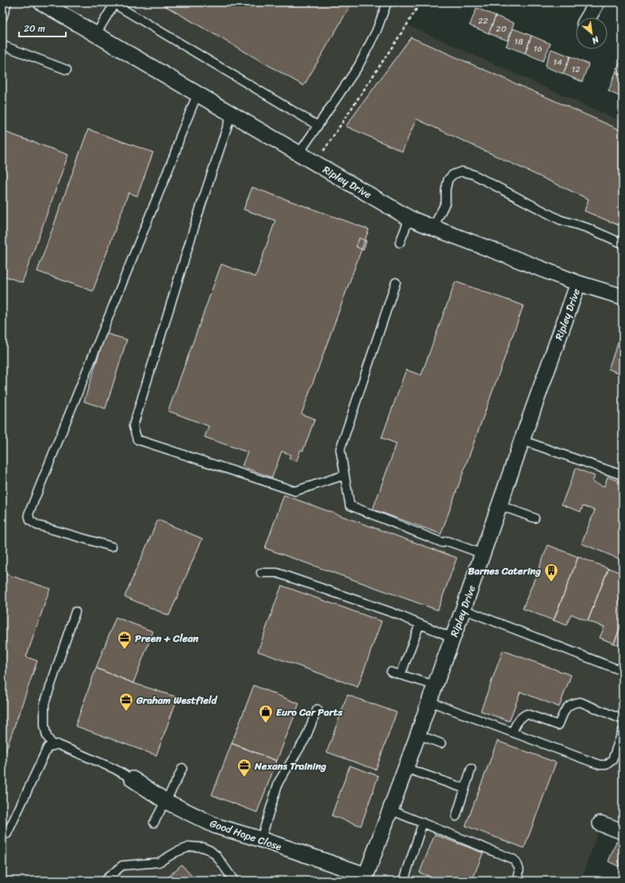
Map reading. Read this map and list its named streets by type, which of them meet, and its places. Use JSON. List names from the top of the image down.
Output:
{
  "streets": {
    "street": ["Ripley Drive", "Good Hope Close"]
  },
  "crossings": [
    ["Ripley Drive", "Good Hope Close"]
  ],
  "places": {
    "building": ["Barnes Catering"],
    "office": ["Preen + Clean", "Graham Westfield", "Nexans Training"],
    "shop": ["Euro Car Parts"]
  },
  "house_numbers": [
    "22",
    "20",
    "18",
    "16",
    "14",
    "12"
  ],
  "scale_bar": "20 m",
  "north": "bottom right"
}
